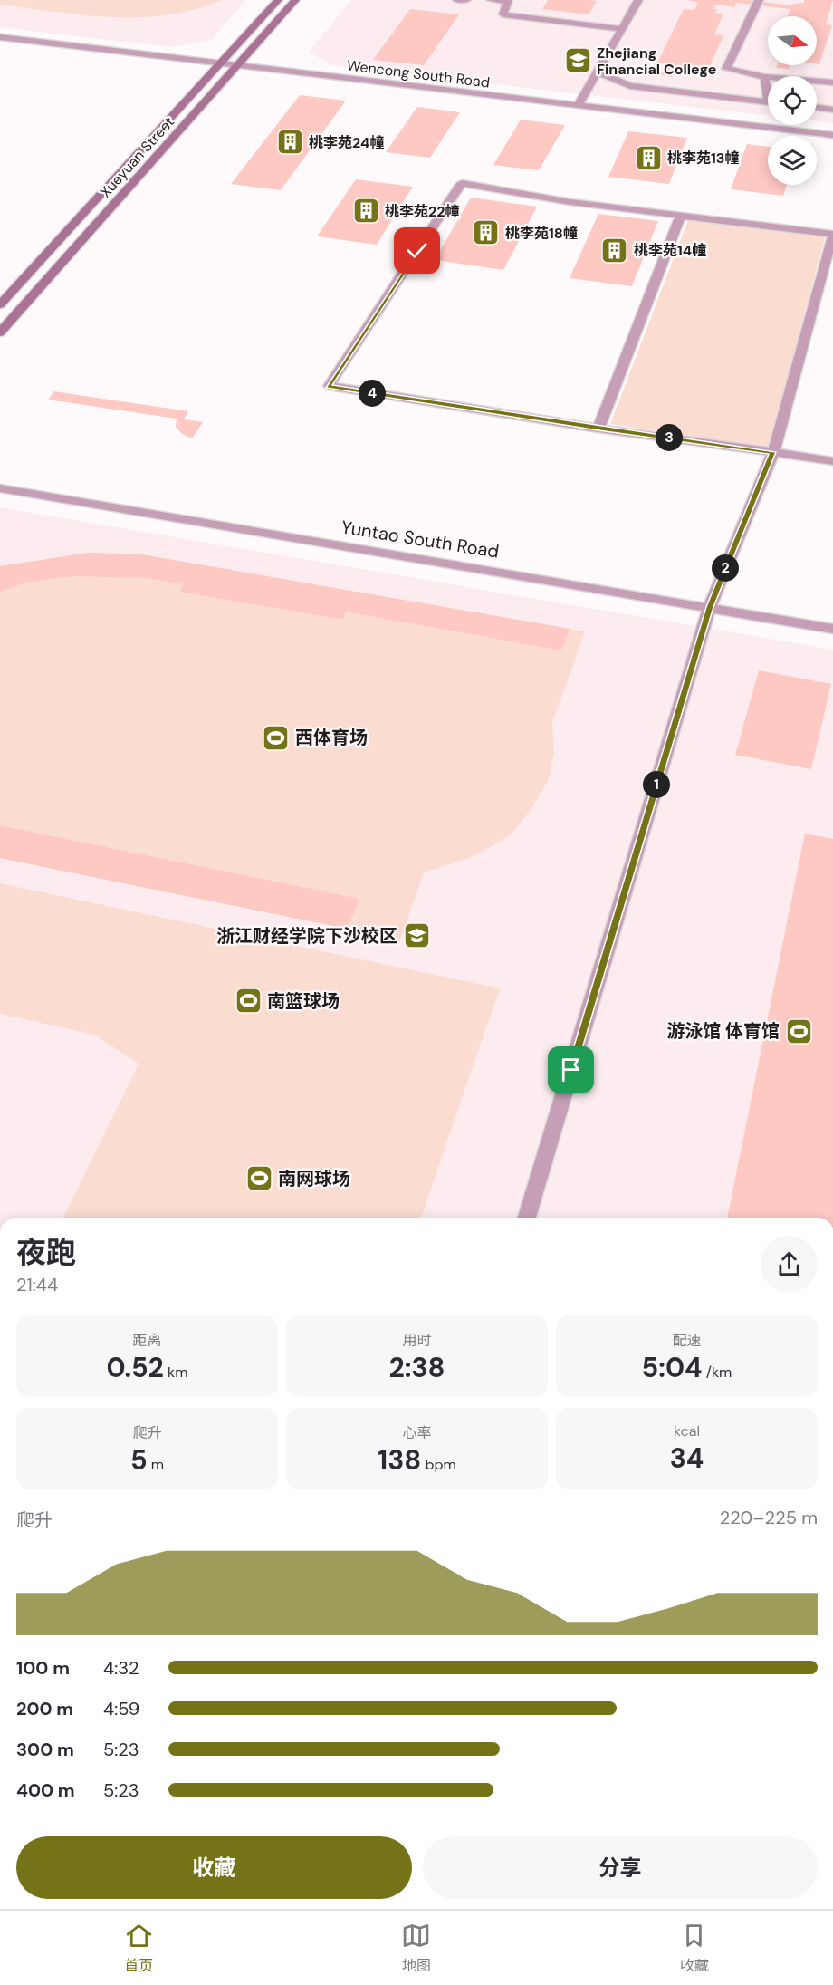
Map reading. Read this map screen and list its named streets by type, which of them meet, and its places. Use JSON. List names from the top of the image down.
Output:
{
  "streets": {
    "main road": ["Xueyuan Street"],
    "street": ["Wencong South Road", "Yuntao South Road"]
  },
  "crossings": [
    ["Wencong South Road", "Xueyuan Street"]
  ],
  "places": {
    "school or university": ["Zhejiang Financial College", "浙江财经学院下沙校区"],
    "building": [
      "桃李苑24幢",
      "桃李苑13幢",
      "桃李苑22幢",
      "桃李苑18幢",
      "桃李苑14幢"
    ],
    "sports": [
      "西体育场",
      "南篮球场",
      "游泳馆 体育馆",
      "南网球场"
    ]
  },
  "north": "right",
  "page": {
    "pins": [
      "4",
      "3",
      "2",
      "1"
    ],
    "heading": ["夜跑", "21:44"],
    "stats": [
      ["距离", "0.52 km"],
      ["用时", "2:38"],
      ["配速", "5:04 /km"],
      ["爬升", "5 m"],
      ["心率", "138 bpm"],
      ["kcal", "34"]
    ],
    "chart": ["爬升", "220–225 m"],
    "list": [
      {
        "name": "100 m",
        "note": "4:32"
      },
      {
        "name": "200 m",
        "note": "4:59"
      },
      {
        "name": "300 m",
        "note": "5:23"
      },
      {
        "name": "400 m",
        "note": "5:23"
      }
    ],
    "buttons": ["收藏", "分享"],
    "tabs": ["首页", "地图", "收藏"]
  }
}
